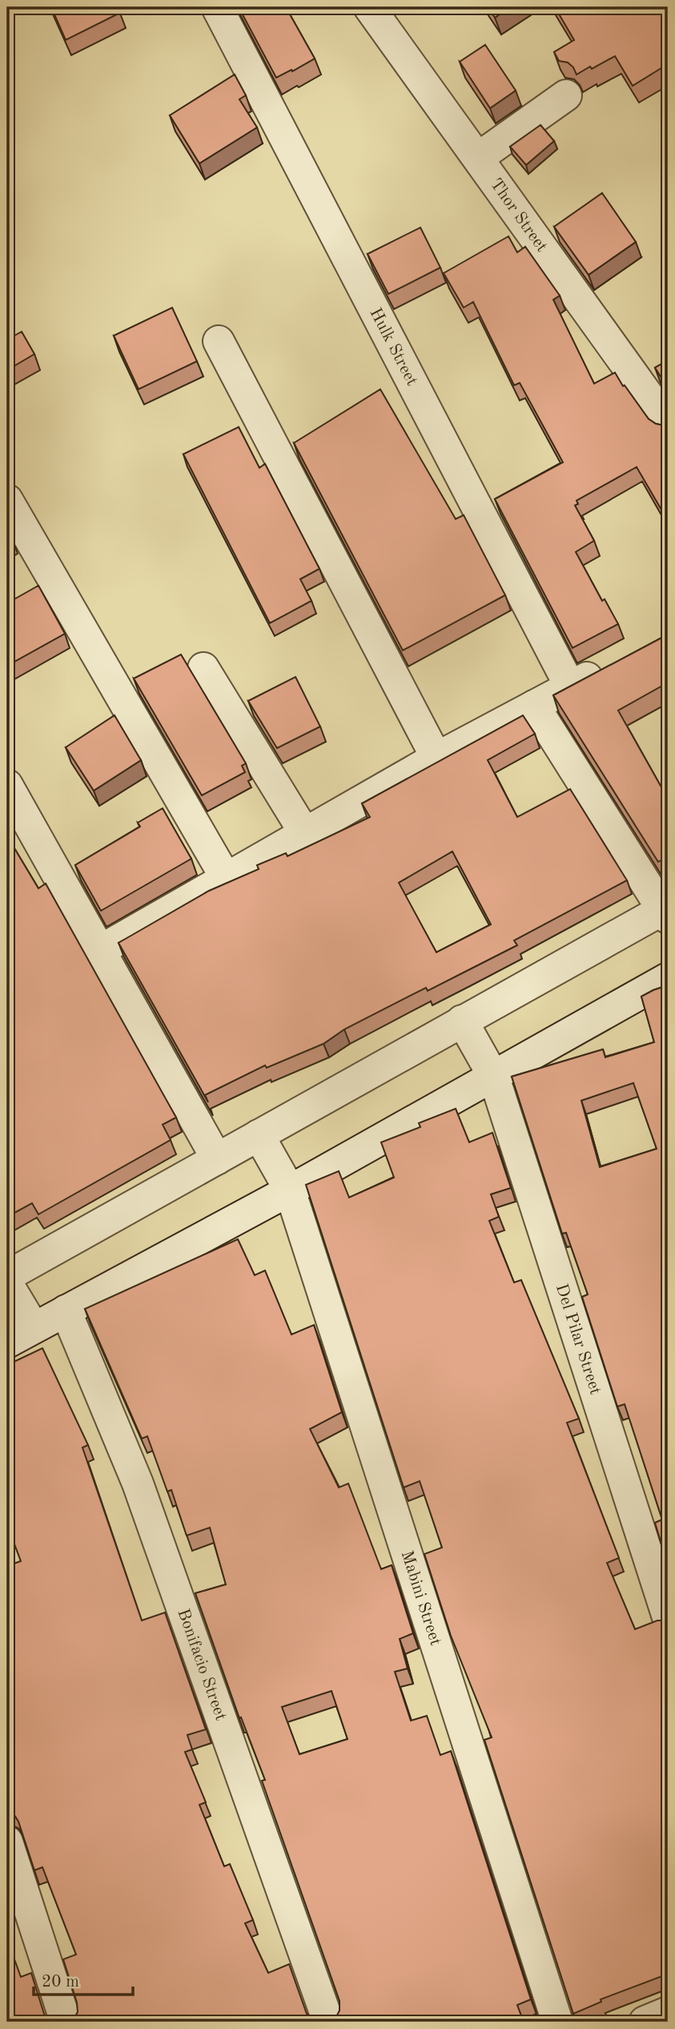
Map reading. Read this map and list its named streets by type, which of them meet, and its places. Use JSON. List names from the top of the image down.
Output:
{
  "streets": {
    "street": [
      "Thor Street",
      "Hulk Street",
      "Del Pilar Street",
      "Mabini Street",
      "Bonifacio Street"
    ]
  },
  "scale_bar": "20 m"
}
